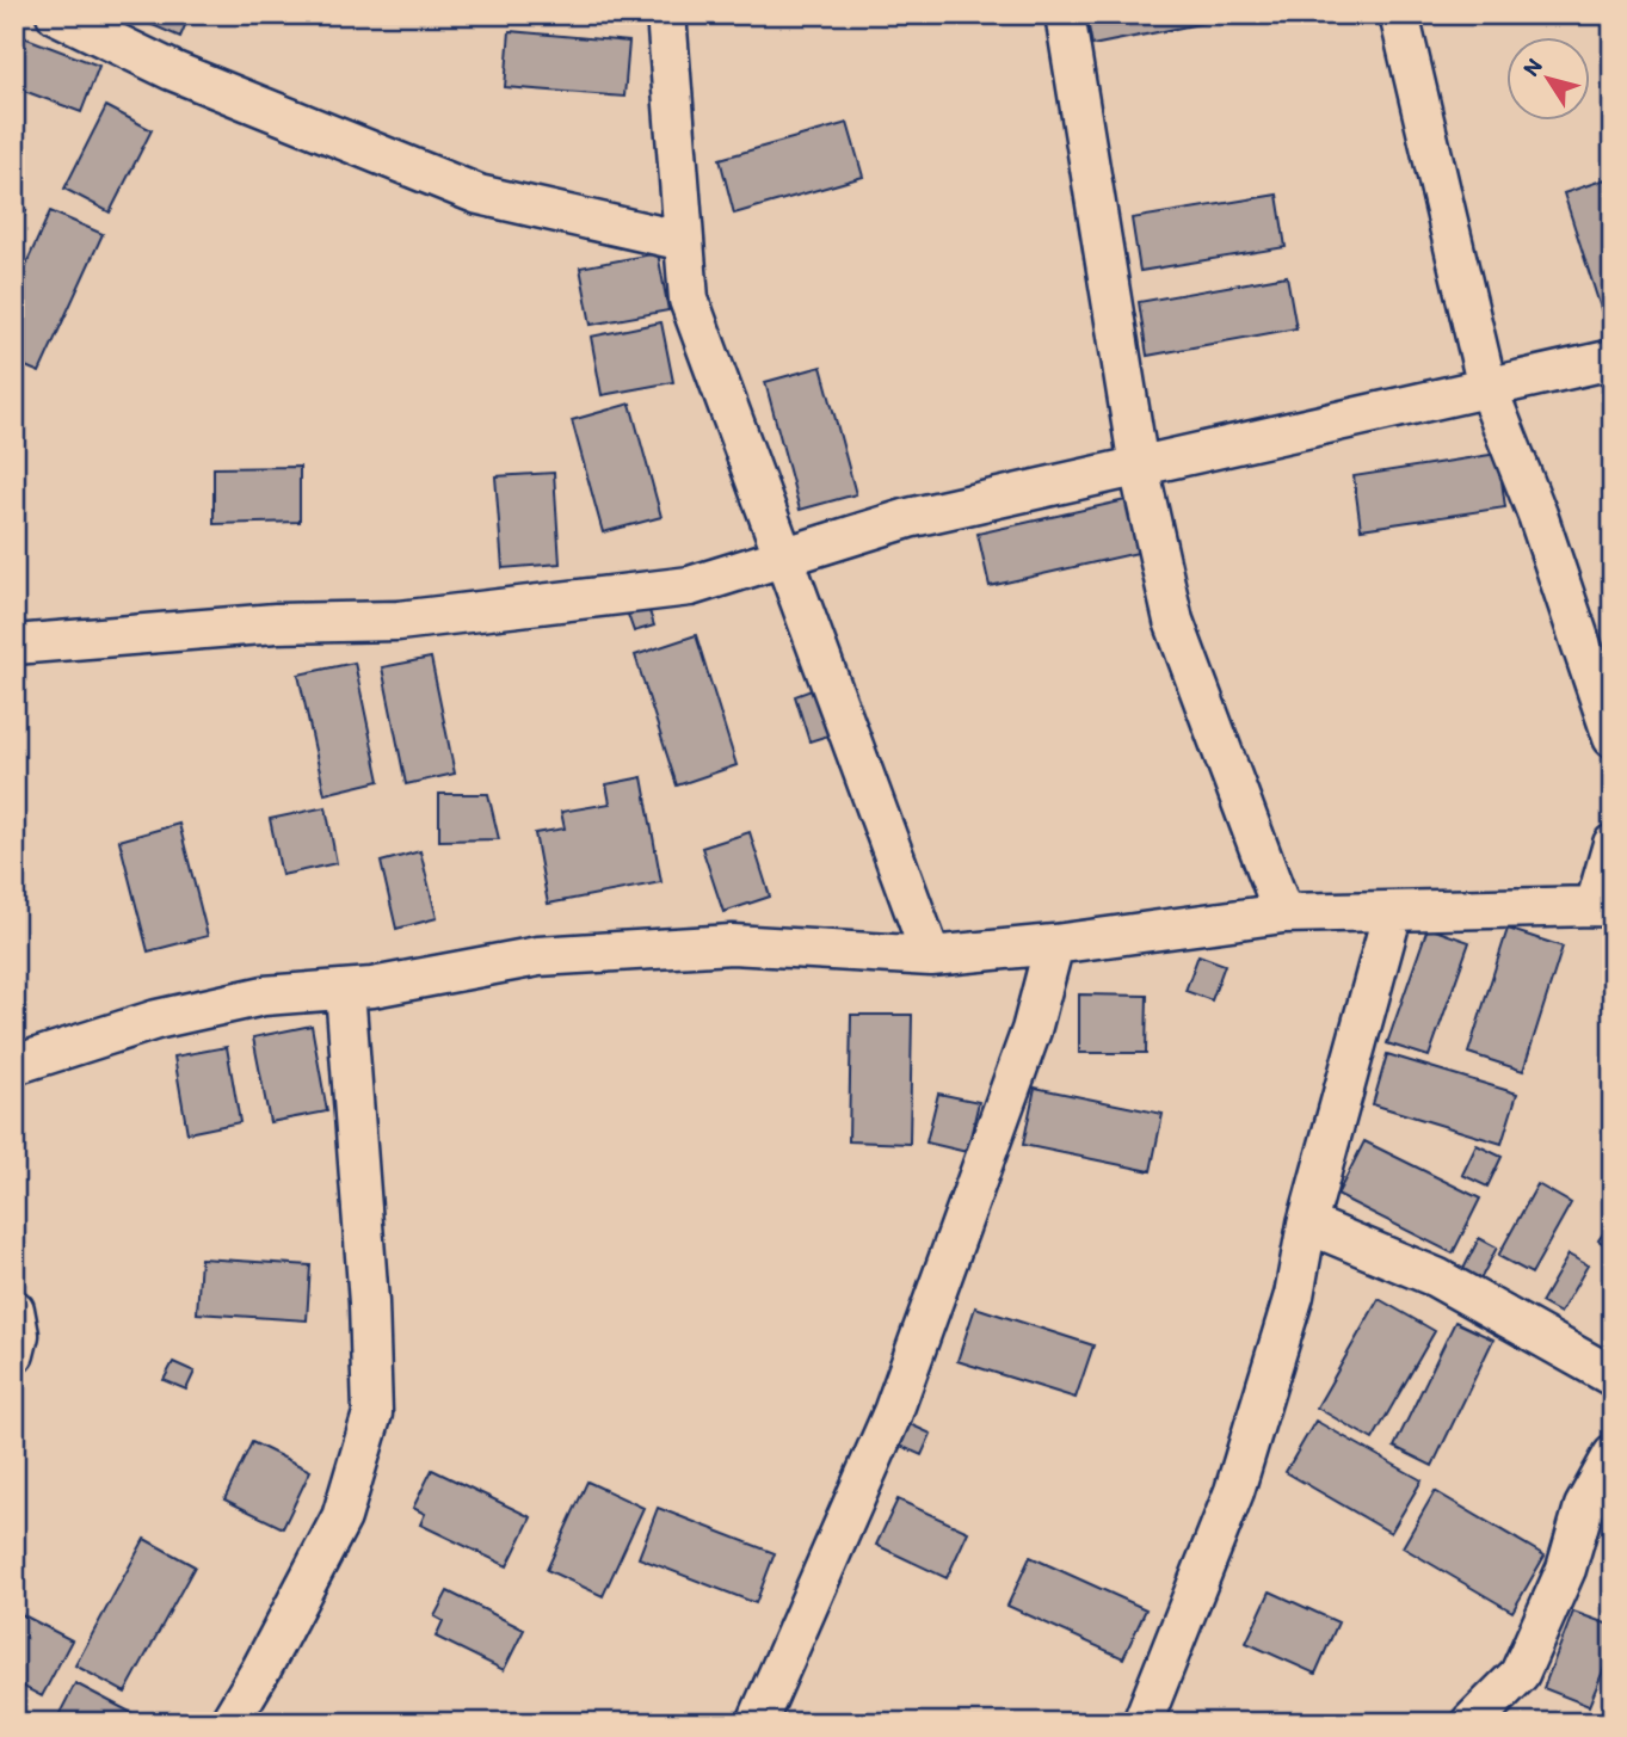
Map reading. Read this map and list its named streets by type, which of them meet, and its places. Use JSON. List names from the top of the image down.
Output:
{
  "north": "top left"
}
